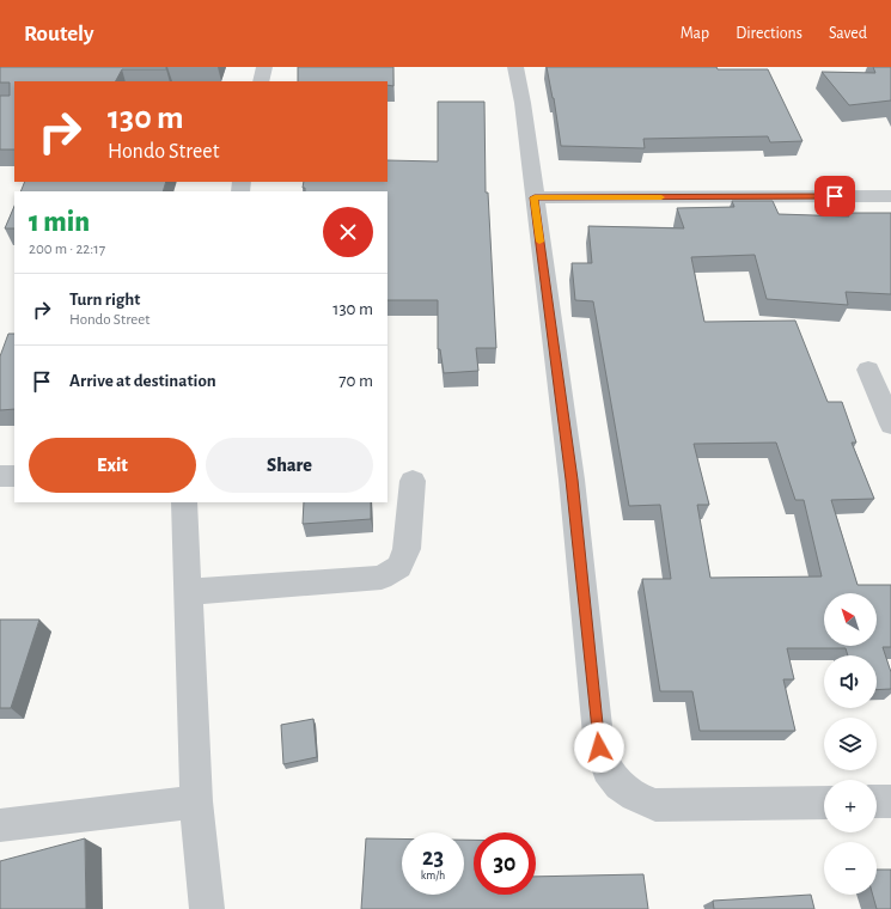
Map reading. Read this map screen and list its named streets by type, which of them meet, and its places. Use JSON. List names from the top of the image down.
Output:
{
  "north": "top left",
  "page": {
    "header": "Routely",
    "nav": ["Map", "Directions", "Saved"],
    "turn": ["130 m", "Hondo Street"],
    "heading": ["1 min", "200 m · 22:17"],
    "list": [
      {
        "name": "Turn right",
        "note": "Hondo Street",
        "value": "130 m"
      },
      {
        "name": "Arrive at destination",
        "value": "70 m"
      }
    ],
    "buttons": ["Exit", "Share"],
    "map_buttons": ["+", "−"],
    "speed": "23 km/h",
    "limit": "30"
  }
}
